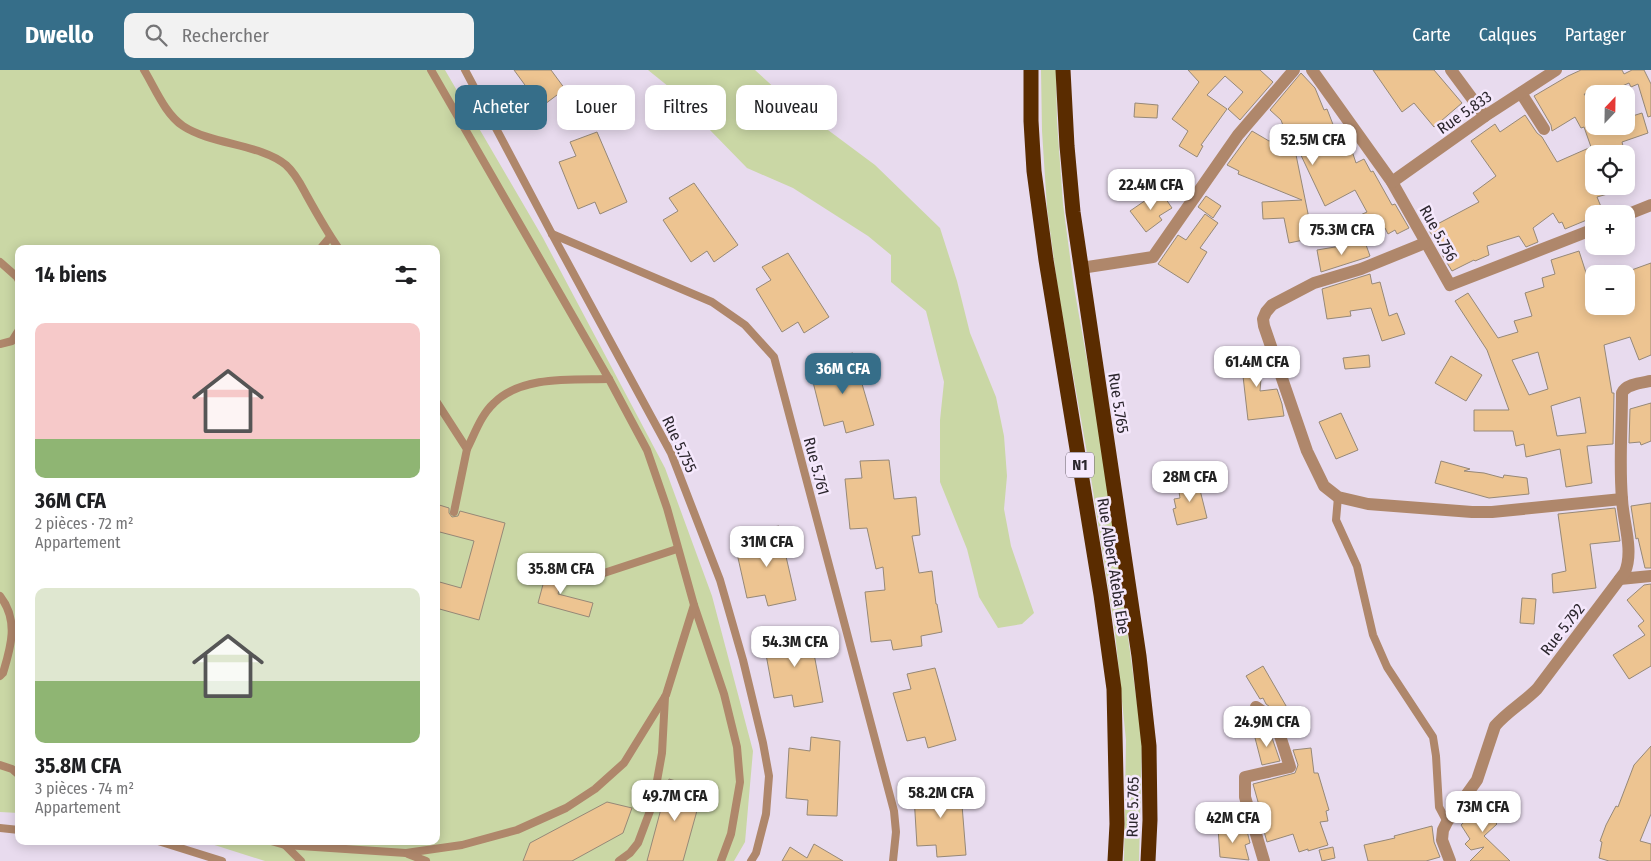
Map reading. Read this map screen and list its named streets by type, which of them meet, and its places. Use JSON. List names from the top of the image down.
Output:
{
  "streets": {
    "highway": ["Rue 5.765", "N1", "Rue Albert Ateba Ebe"],
    "street": ["Rue 5.833", "Rue 5.756", "Rue 5.792"],
    "lane": ["Rue 5.755", "Rue 5.761"]
  },
  "crossings": [
    ["Rue 5.833", "Rue 5.756"],
    ["Rue 5.755", "Rue 5.761"]
  ],
  "north": "top",
  "page": {
    "header": "Dwello",
    "search": "Rechercher",
    "nav": ["Carte", "Calques", "Partager"],
    "map_buttons": ["+", "−"],
    "chip": [
      "Acheter",
      "Louer",
      "Filtres",
      "Nouveau"
    ],
    "price": [
      "52.5M CFA",
      "22.4M CFA",
      "75.3M CFA",
      "61.4M CFA",
      "36M CFA",
      "28M CFA",
      "31M CFA",
      "35.8M CFA",
      "54.3M CFA",
      "24.9M CFA",
      "58.2M CFA",
      "49.7M CFA",
      "73M CFA",
      "42M CFA"
    ],
    "heading": "14 biens",
    "list": [
      {
        "name": "36M CFA",
        "note": "2 pièces · 72 m² · Appartement"
      },
      {
        "name": "35.8M CFA",
        "note": "3 pièces · 74 m² · Appartement"
      }
    ]
  }
}
